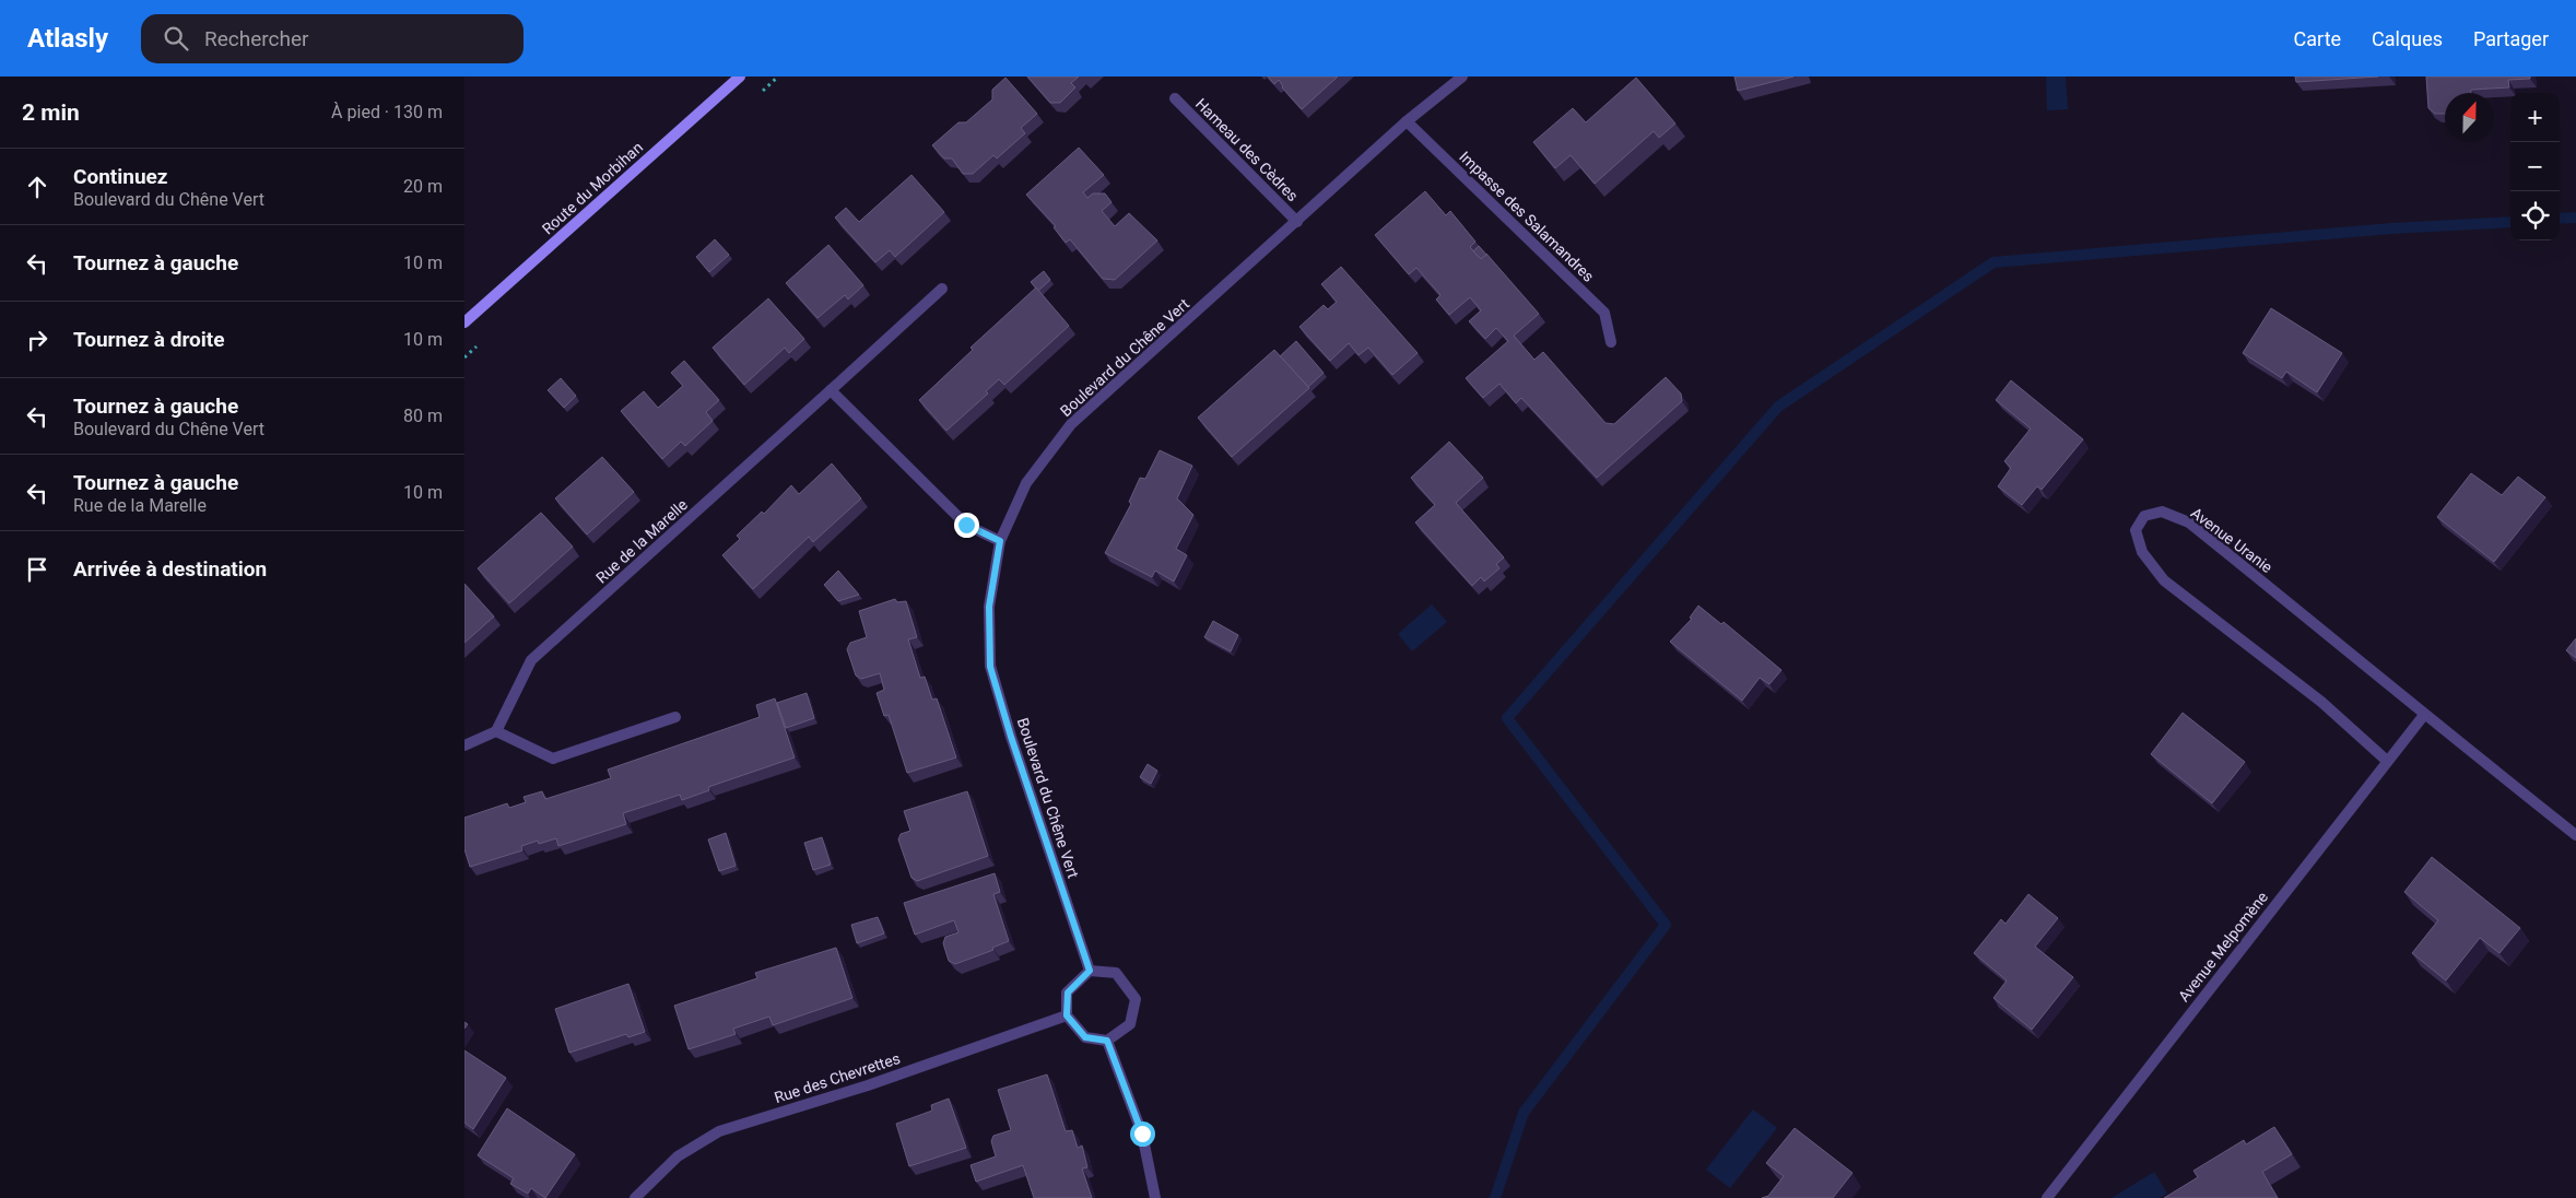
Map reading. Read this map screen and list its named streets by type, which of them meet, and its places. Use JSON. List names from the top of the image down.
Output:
{
  "streets": {
    "main road": ["Route du Morbihan"],
    "street": [
      "Hameau des Cèdres",
      "Impasse des Salamandres",
      "Boulevard du Chêne Vert",
      "Avenue Uranie",
      "Rue de la Marelle",
      "Avenue Melpomène",
      "Rue des Chevrettes"
    ]
  },
  "crossings": [
    ["Hameau des Cèdres", "Boulevard du Chêne Vert"],
    ["Impasse des Salamandres", "Boulevard du Chêne Vert"],
    ["Boulevard du Chêne Vert", "Rue des Chevrettes"],
    ["Avenue Uranie", "Avenue Melpomène"]
  ],
  "north": "top",
  "page": {
    "header": "Atlasly",
    "search": "Rechercher",
    "nav": ["Carte", "Calques", "Partager"],
    "heading": ["2 min", "À pied · 130 m"],
    "map_buttons": ["+", "−"],
    "list": [
      ["Continuez", "Boulevard du Chêne Vert", "20 m"],
      ["Tournez à gauche", "10 m"],
      ["Tournez à droite", "10 m"],
      ["Tournez à gauche", "Boulevard du Chêne Vert", "80 m"],
      ["Tournez à gauche", "Rue de la Marelle", "10 m"],
      "Arrivée à destination"
    ]
  }
}
